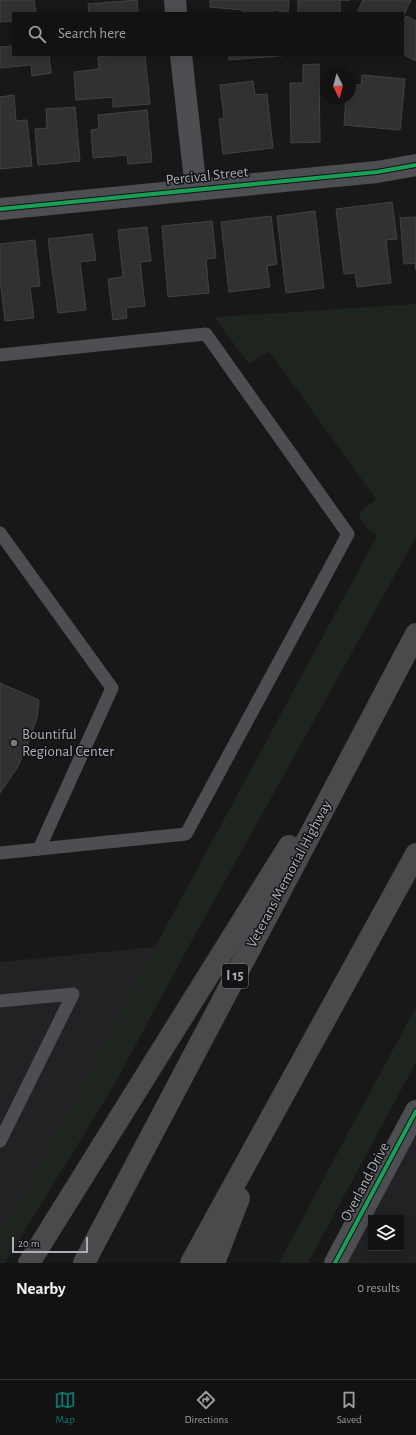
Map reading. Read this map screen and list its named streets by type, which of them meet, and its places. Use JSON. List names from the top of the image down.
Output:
{
  "streets": {
    "highway": ["Veterans Memorial Highway", "I 15"],
    "street": ["Percival Street", "Overland Drive"]
  },
  "places": ["Bountiful Regional Center"],
  "scale_bar": "20 m",
  "north": "bottom",
  "page": {
    "search": "Search here",
    "scale": "20 m",
    "heading": ["Nearby", "0 results"],
    "nav": ["Map", "Directions", "Saved"]
  }
}
